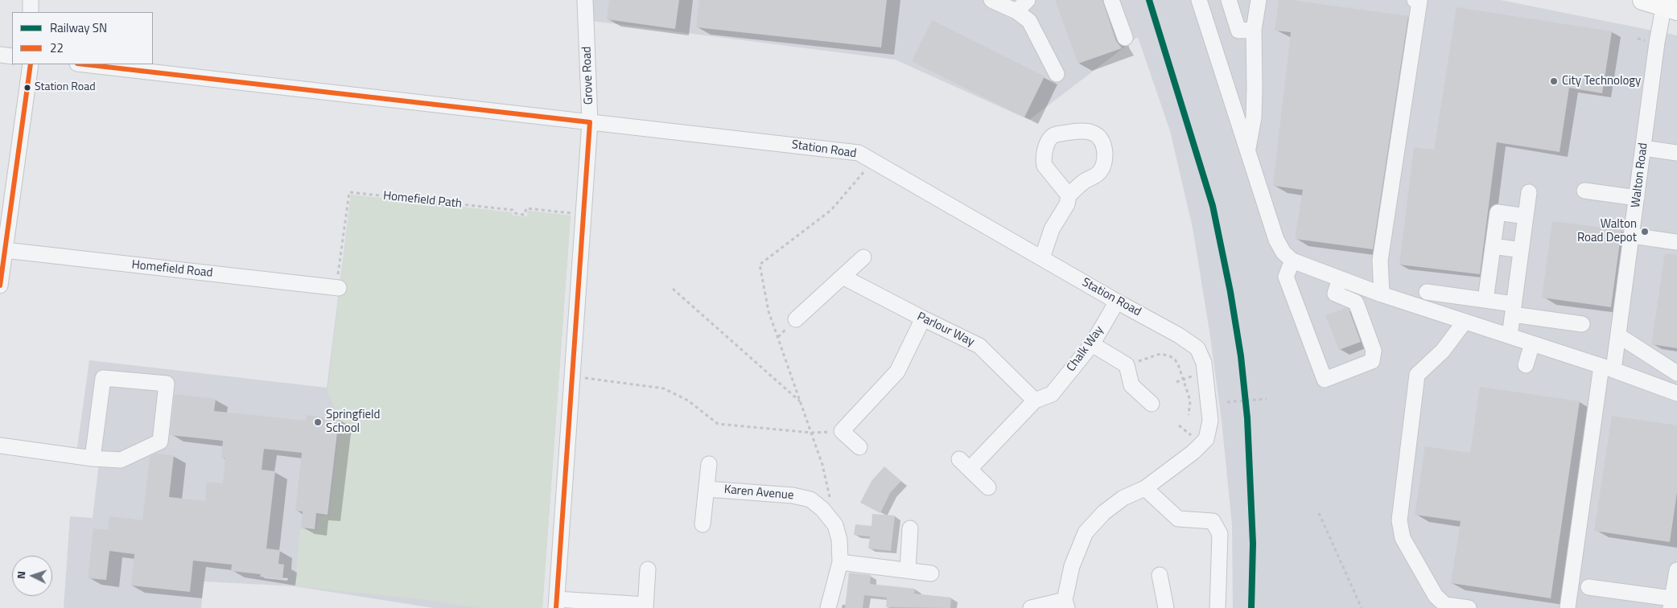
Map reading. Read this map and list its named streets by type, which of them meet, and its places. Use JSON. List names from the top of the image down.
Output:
{
  "streets": {
    "street": [
      "Grove Road",
      "Station Road",
      "Walton Road",
      "Homefield Road",
      "Parlour Way",
      "Chalk Way",
      "Karen Avenue"
    ],
    "path": ["Homefield Path"]
  },
  "crossings": [
    ["Grove Road", "Station Road"],
    ["Grove Road", "Homefield Path"],
    ["Station Road", "Chalk Way"],
    ["Homefield Path", "Homefield Road"],
    ["Parlour Way", "Chalk Way"]
  ],
  "places": [
    "City Technology",
    "Station Road",
    "Walton Road Depot",
    "Springfield School"
  ],
  "lines": ["rail line SN", "transit line 22"],
  "legend": ["Railway SN", "22"],
  "north": "left"
}
